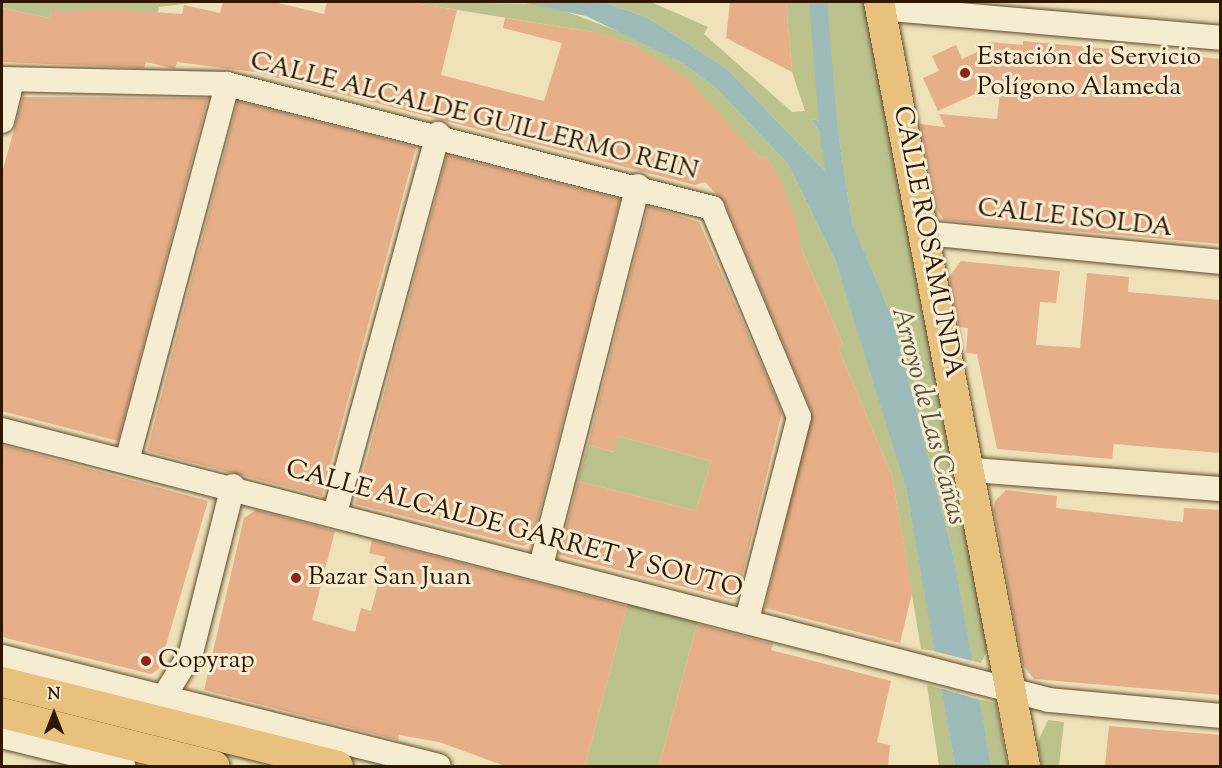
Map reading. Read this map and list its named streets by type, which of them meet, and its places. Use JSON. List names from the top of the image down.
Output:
{
  "streets": {
    "main road": ["CALLE ROSAMUNDA"],
    "street": ["CALLE ALCALDE GUILLERMO REIN", "CALLE ISOLDA", "CALLE ALCALDE GARRET Y SOUTO"]
  },
  "crossings": [
    ["CALLE ALCALDE GUILLERMO REIN", "CALLE ALCALDE GARRET Y SOUTO"],
    ["CALLE ISOLDA", "CALLE ROSAMUNDA"],
    ["CALLE ROSAMUNDA", "CALLE ALCALDE GARRET Y SOUTO"]
  ],
  "water": ["Arroyo de Las Cañas"],
  "places": ["Estación de Servicio Polígono Alameda", "Bazar San Juan", "Copyrap"],
  "north": "top"
}
